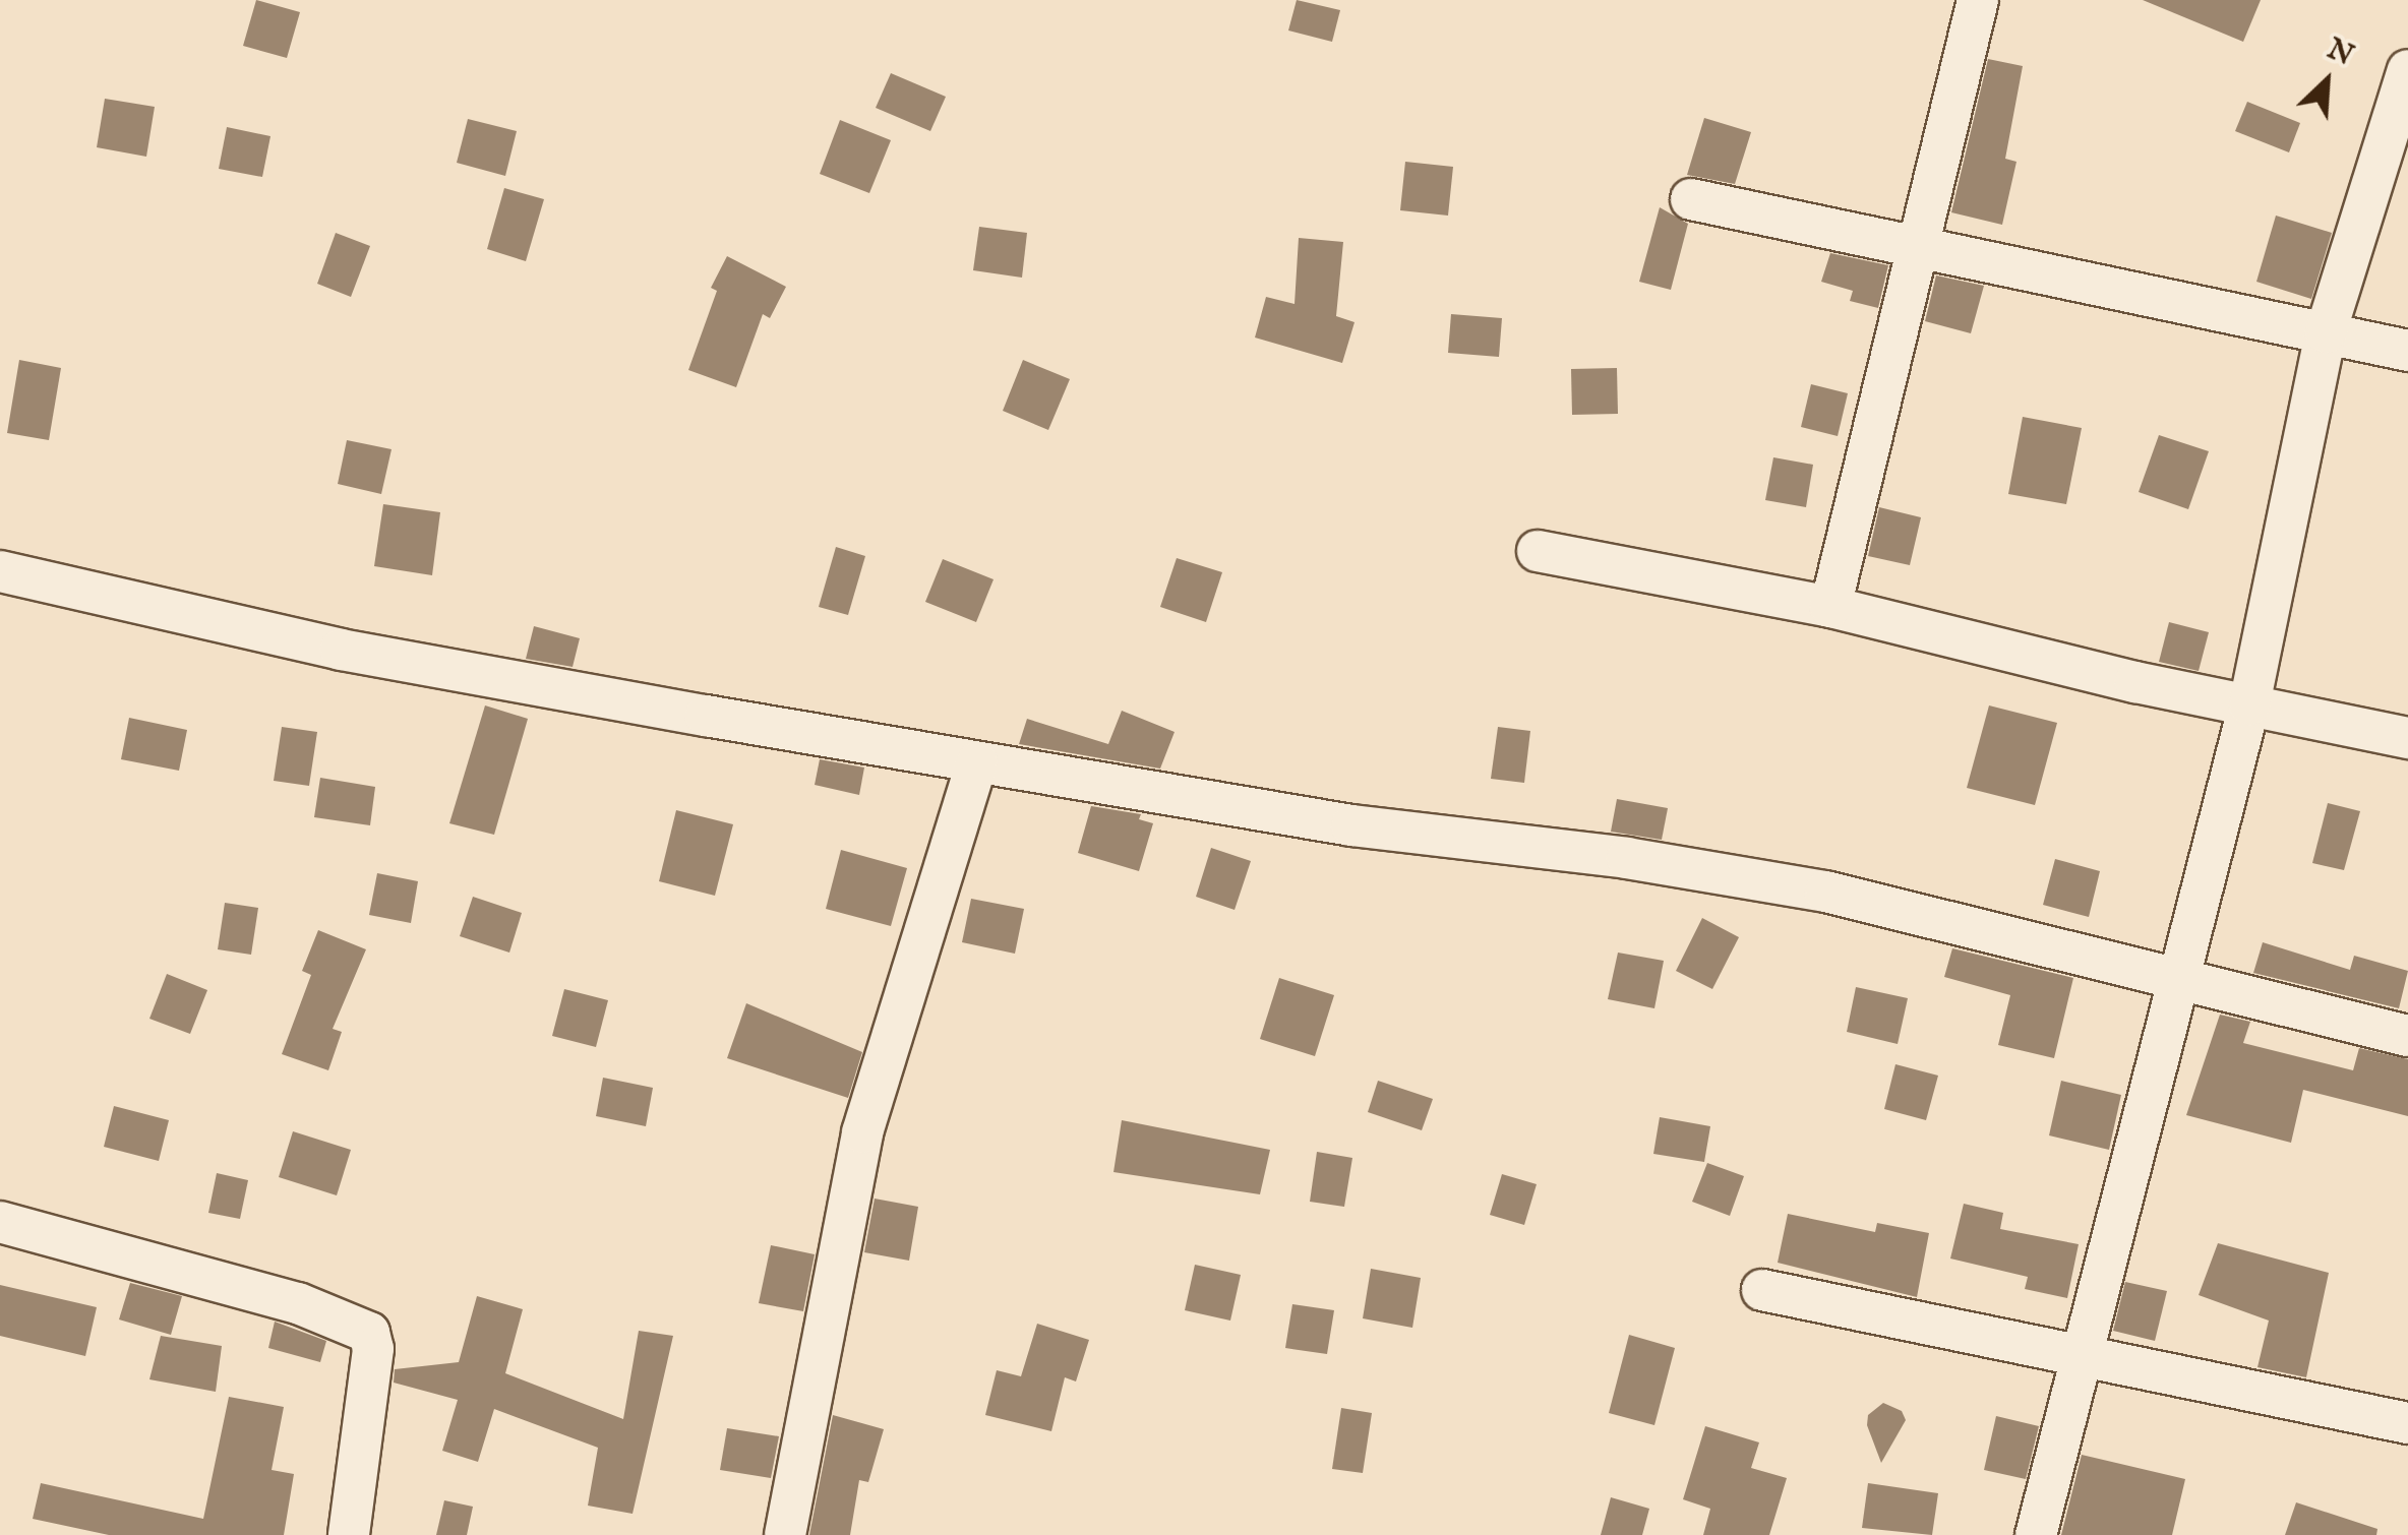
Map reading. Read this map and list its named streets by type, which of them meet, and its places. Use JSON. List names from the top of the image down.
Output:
{
  "north": "top right"
}
